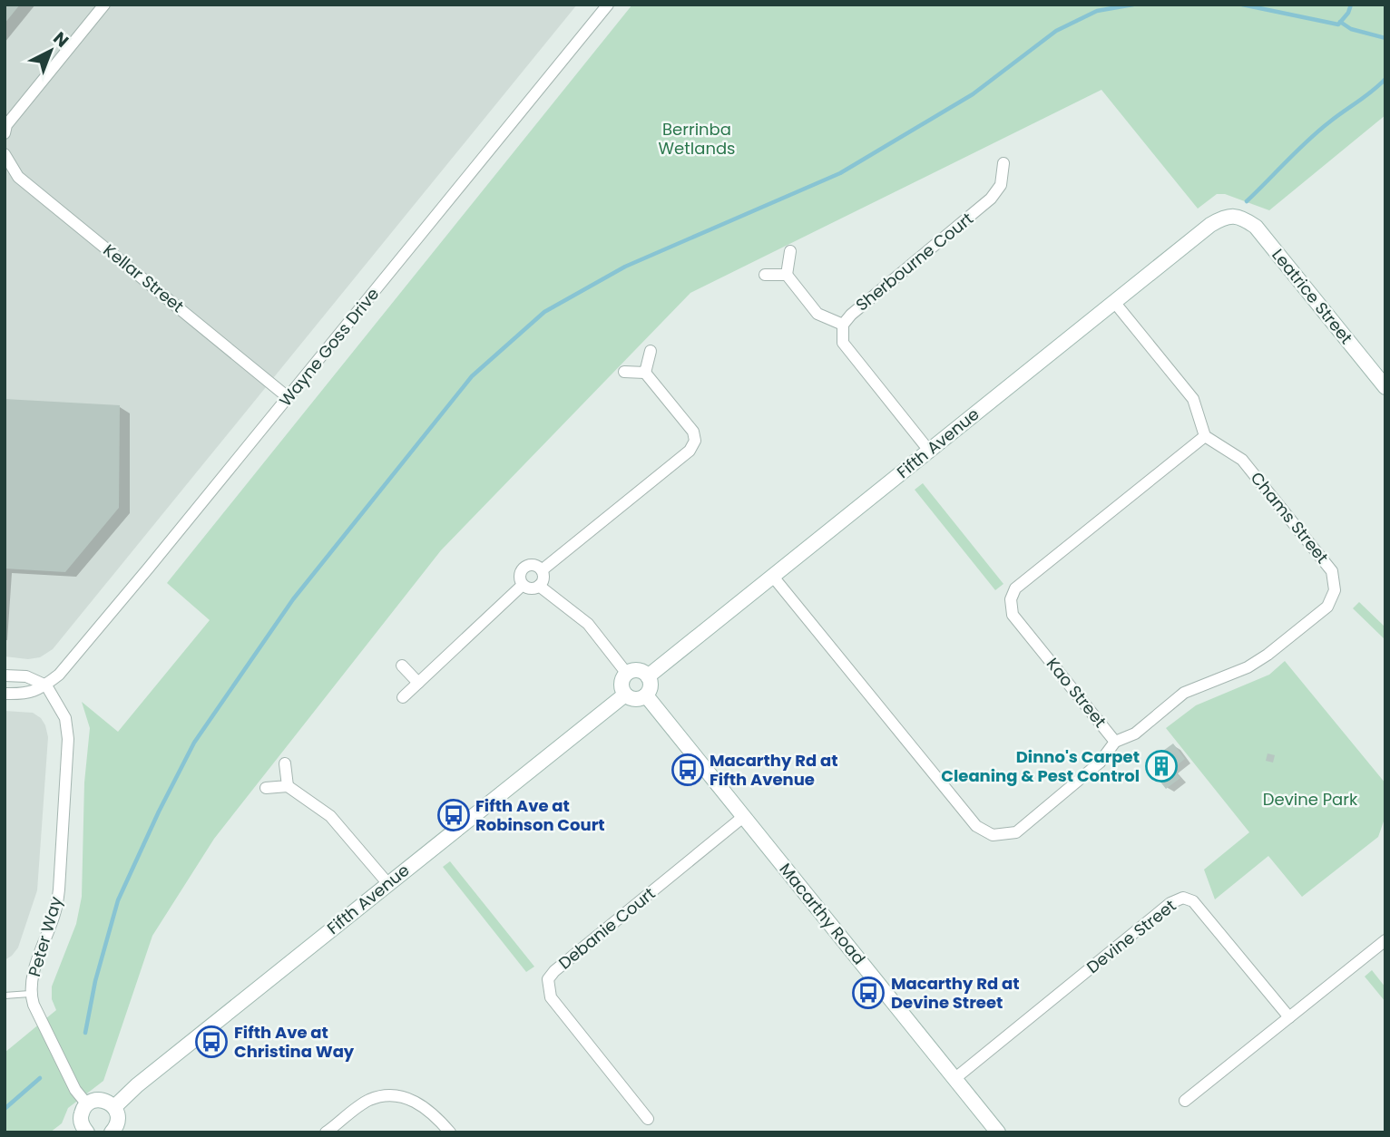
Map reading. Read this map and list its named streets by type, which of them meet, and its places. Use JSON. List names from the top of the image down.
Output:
{
  "streets": {
    "street": [
      "Sherbourne Court",
      "Kellar Street",
      "Leatrice Street",
      "Wayne Goss Drive",
      "Fifth Avenue",
      "Chams Street",
      "Kao Street",
      "Macarthy Road",
      "Debanie Court",
      "Peter Way",
      "Devine Street"
    ]
  },
  "crossings": [
    ["Sherbourne Court", "Fifth Avenue"],
    ["Kellar Street", "Wayne Goss Drive"],
    ["Leatrice Street", "Fifth Avenue"],
    ["Wayne Goss Drive", "Peter Way"],
    ["Fifth Avenue", "Kao Street"],
    ["Fifth Avenue", "Macarthy Road"],
    ["Chams Street", "Kao Street"],
    ["Macarthy Road", "Debanie Court"],
    ["Macarthy Road", "Devine Street"]
  ],
  "parks": ["Berrinba Wetlands", "Devine Park"],
  "places": {
    "building": ["Dinno's Carpet Cleaning & Pest Control"],
    "bus stop": [
      "Macarthy Rd at Fifth Avenue",
      "Fifth Ave at Robinson Court",
      "Macarthy Rd at Devine Street",
      "Fifth Ave at Christina Way"
    ]
  },
  "north": "top right"
}
